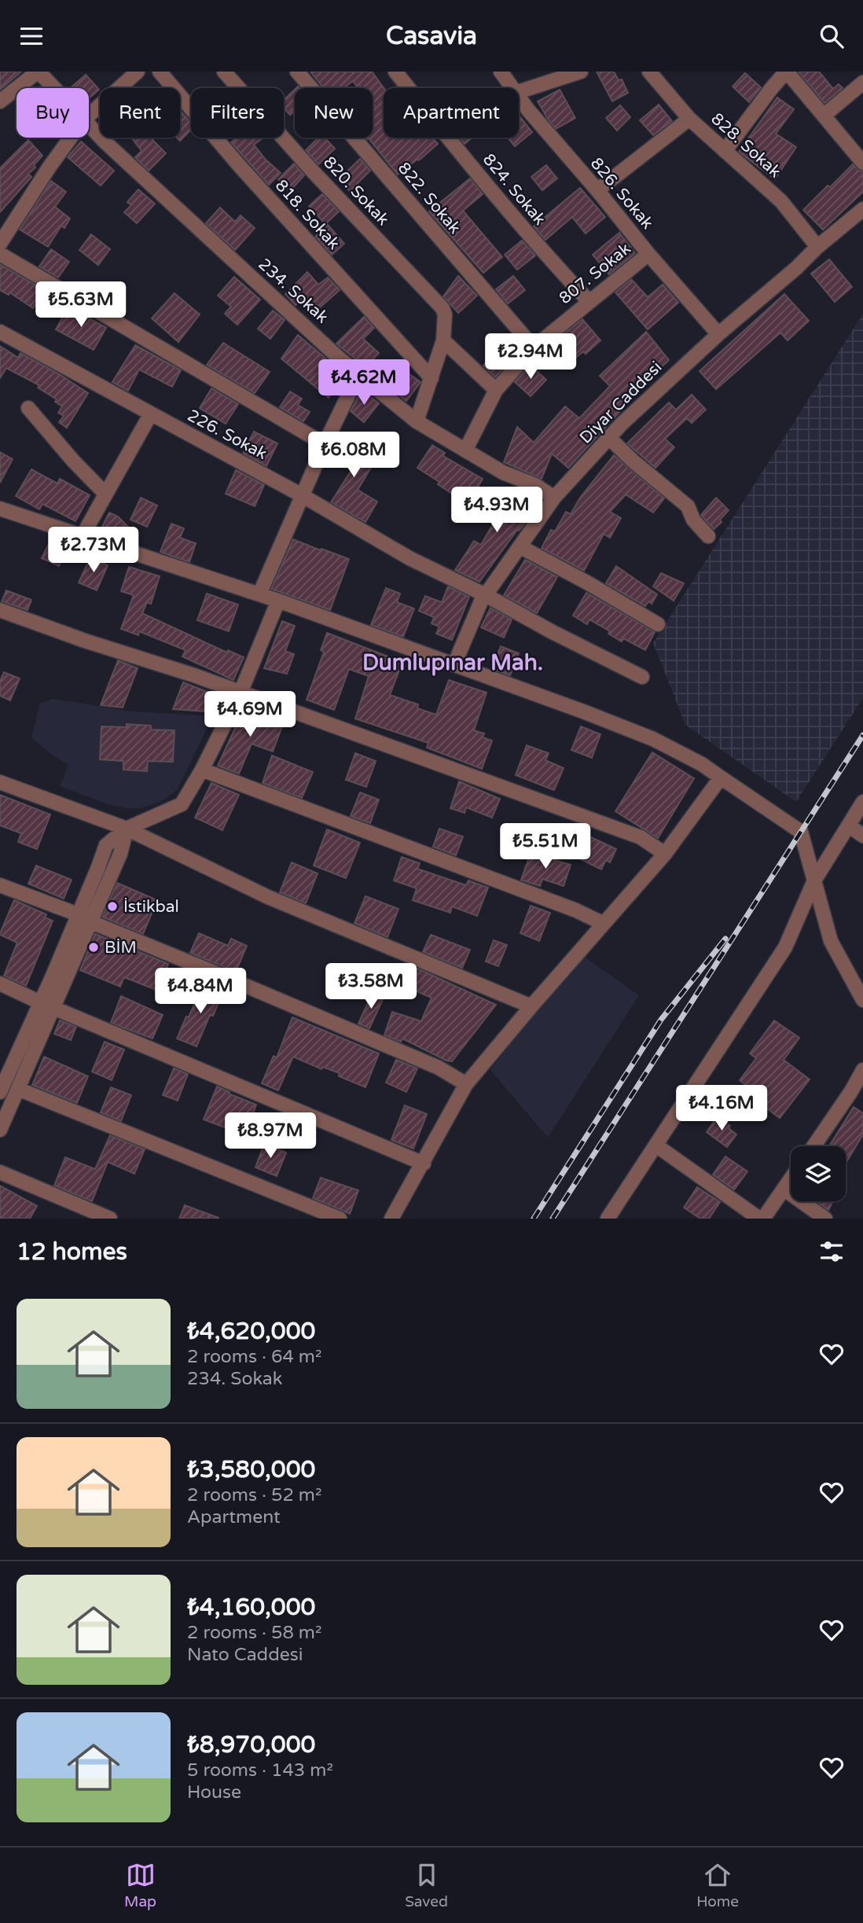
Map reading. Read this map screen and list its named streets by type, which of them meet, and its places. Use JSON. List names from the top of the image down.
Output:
{
  "streets": {
    "street": [
      "828. Sokak",
      "824. Sokak",
      "820. Sokak",
      "826. Sokak",
      "822. Sokak",
      "818. Sokak",
      "807. Sokak",
      "234. Sokak",
      "Diyar Caddesi",
      "226. Sokak"
    ]
  },
  "crossings": [
    ["828. Sokak", "Diyar Caddesi"],
    ["824. Sokak", "807. Sokak"],
    ["820. Sokak", "818. Sokak"],
    ["820. Sokak", "234. Sokak"],
    ["826. Sokak", "807. Sokak"],
    ["826. Sokak", "Diyar Caddesi"],
    ["822. Sokak", "807. Sokak"],
    ["807. Sokak", "234. Sokak"],
    ["234. Sokak", "Diyar Caddesi"],
    ["Diyar Caddesi", "226. Sokak"]
  ],
  "districts": ["Dumlupınar Mah."],
  "places": ["İstikbal", "BİM"],
  "page": {
    "header": "Casavia",
    "chip": [
      "Buy",
      "Rent",
      "Filters",
      "New",
      "Apartment"
    ],
    "price": [
      "₺5.63M",
      "₺2.94M",
      "₺4.62M",
      "₺6.08M",
      "₺4.93M",
      "₺2.73M",
      "₺4.69M",
      "₺5.51M",
      "₺3.58M",
      "₺4.84M",
      "₺4.16M",
      "₺8.97M"
    ],
    "heading": "12 homes",
    "list": [
      {
        "name": "₺4,620,000",
        "note": "2 rooms · 64 m² · 234. Sokak"
      },
      {
        "name": "₺3,580,000",
        "note": "2 rooms · 52 m² · Apartment"
      },
      {
        "name": "₺4,160,000",
        "note": "2 rooms · 58 m² · Nato Caddesi"
      },
      {
        "name": "₺8,970,000",
        "note": "5 rooms · 143 m² · House"
      }
    ],
    "tabs": ["Map", "Saved", "Home"]
  }
}
